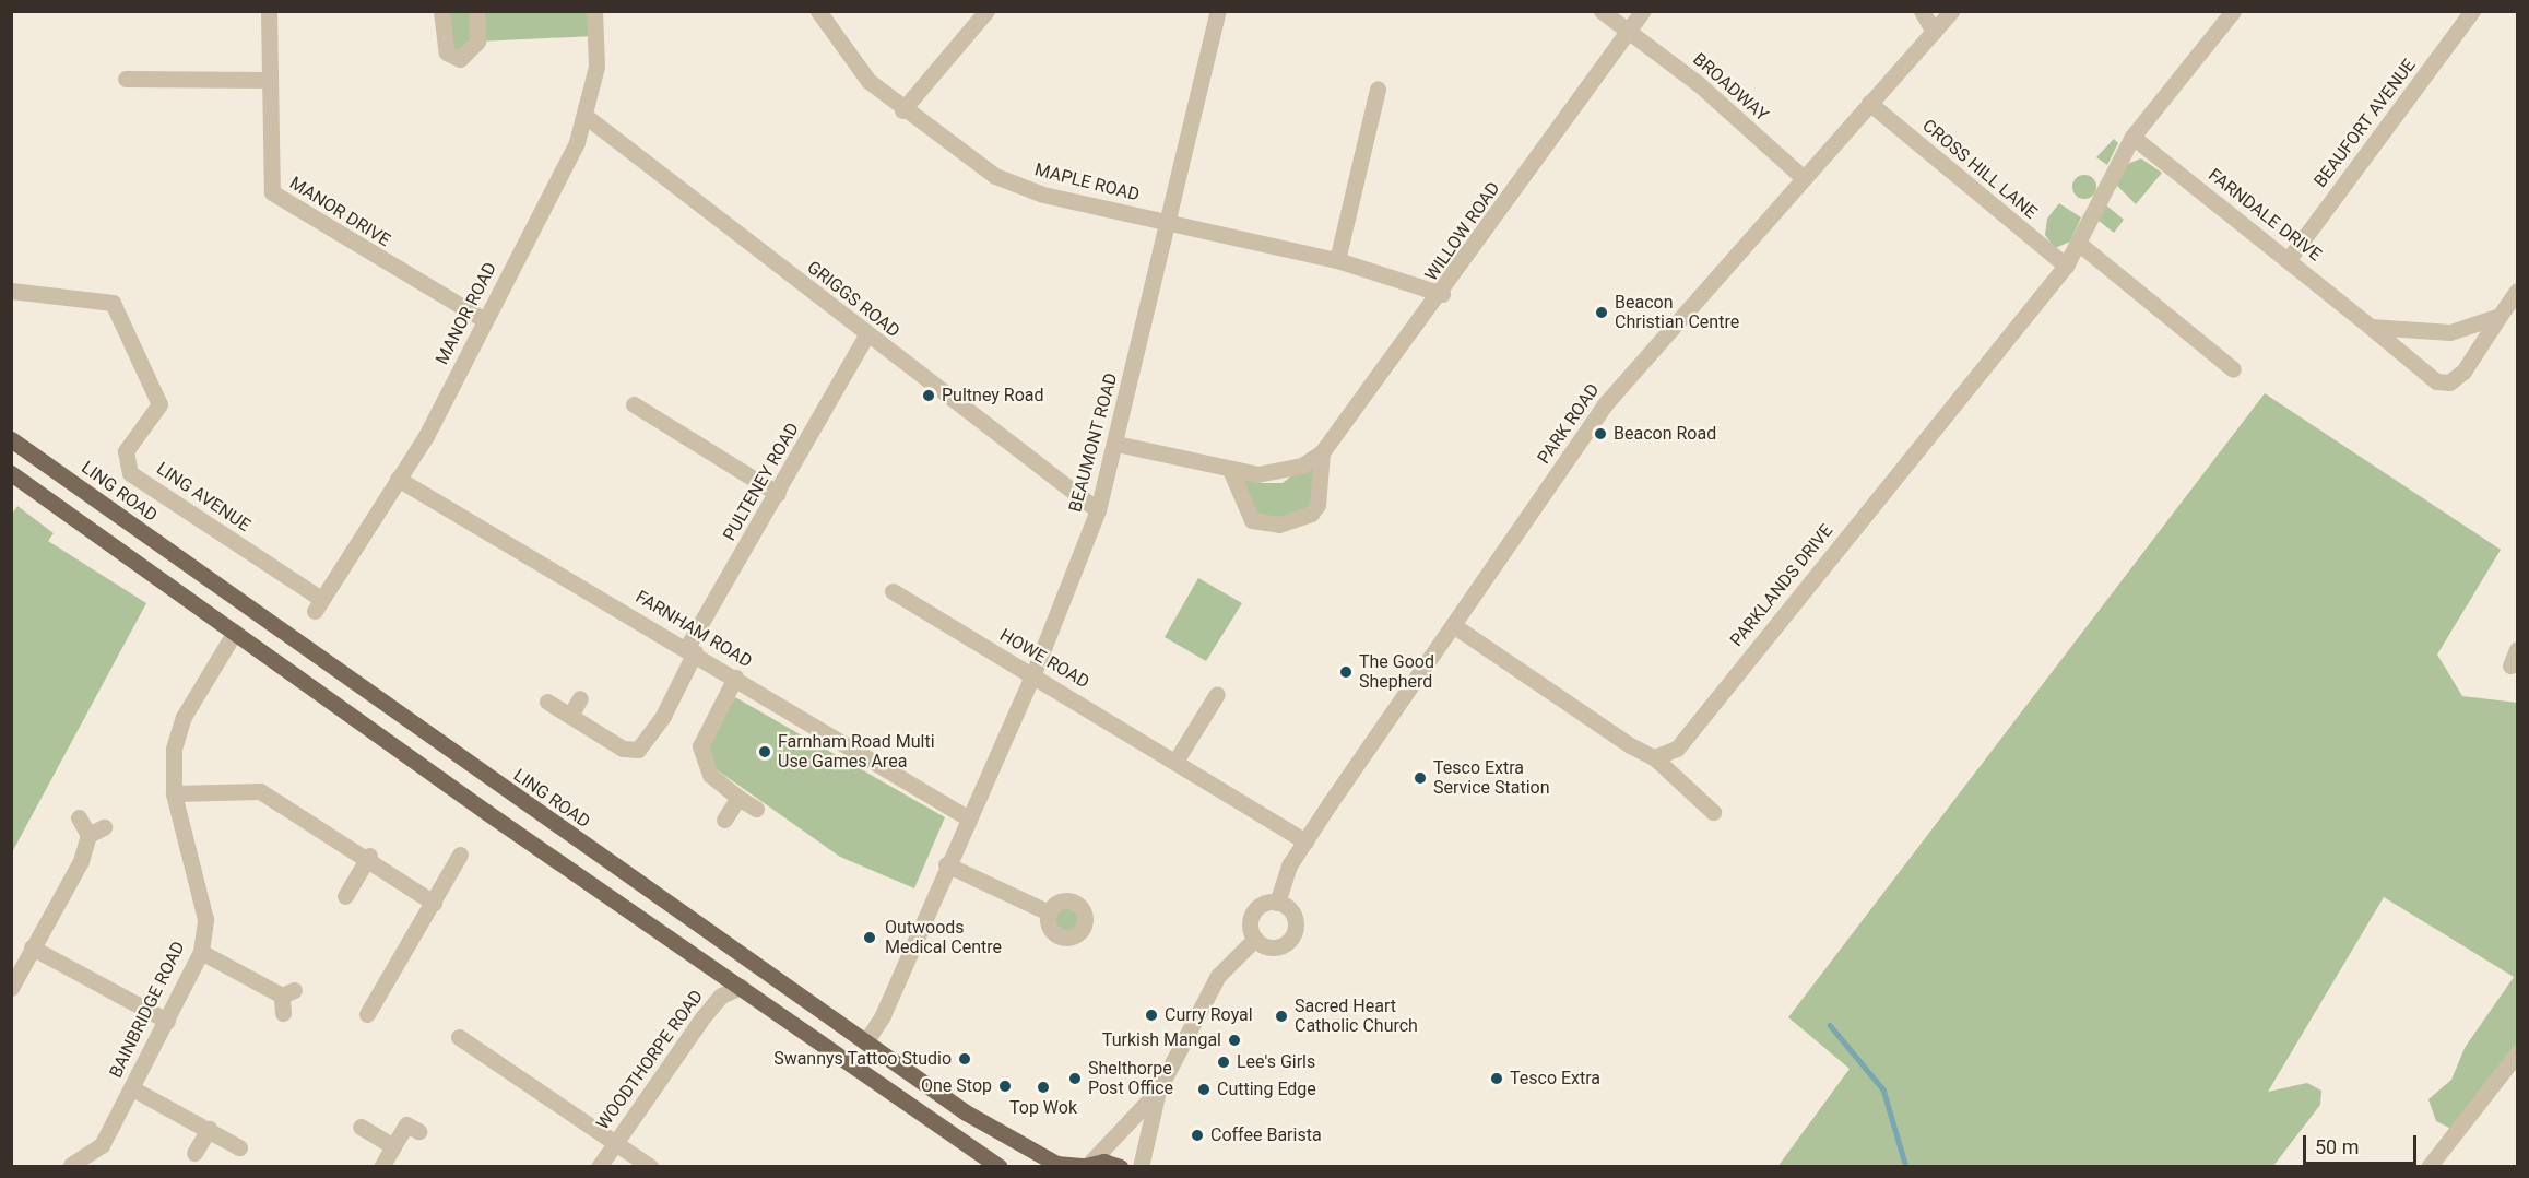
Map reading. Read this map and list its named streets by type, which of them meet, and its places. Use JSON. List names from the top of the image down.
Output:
{
  "streets": {
    "main road": ["LING ROAD", "WOODTHORPE ROAD"],
    "street": [
      "BROADWAY",
      "BEAUFORT AVENUE",
      "CROSS HILL LANE",
      "MAPLE ROAD",
      "MANOR DRIVE",
      "FARNDALE DRIVE",
      "WILLOW ROAD",
      "GRIGGS ROAD",
      "MANOR ROAD",
      "PARK ROAD",
      "BEAUMONT ROAD",
      "PULTENEY ROAD",
      "LING AVENUE",
      "PARKLANDS DRIVE",
      "FARNHAM ROAD",
      "HOWE ROAD",
      "BAINBRIDGE ROAD"
    ]
  },
  "crossings": [
    ["BROADWAY", "WILLOW ROAD"],
    ["BROADWAY", "PARK ROAD"],
    ["BEAUFORT AVENUE", "FARNDALE DRIVE"],
    ["CROSS HILL LANE", "PARK ROAD"],
    ["CROSS HILL LANE", "PARKLANDS DRIVE"],
    ["MAPLE ROAD", "WILLOW ROAD"],
    ["MAPLE ROAD", "BEAUMONT ROAD"],
    ["MANOR DRIVE", "MANOR ROAD"],
    ["FARNDALE DRIVE", "PARKLANDS DRIVE"],
    ["WILLOW ROAD", "BEAUMONT ROAD"],
    ["GRIGGS ROAD", "MANOR ROAD"],
    ["GRIGGS ROAD", "BEAUMONT ROAD"],
    ["GRIGGS ROAD", "PULTENEY ROAD"],
    ["MANOR ROAD", "LING AVENUE"],
    ["MANOR ROAD", "FARNHAM ROAD"],
    ["PARK ROAD", "HOWE ROAD"],
    ["BEAUMONT ROAD", "LING ROAD"],
    ["BEAUMONT ROAD", "FARNHAM ROAD"],
    ["BEAUMONT ROAD", "HOWE ROAD"],
    ["PULTENEY ROAD", "FARNHAM ROAD"],
    ["LING ROAD", "WOODTHORPE ROAD"]
  ],
  "places": [
    "Beacon Christian Centre",
    "Pultney Road",
    "Beacon Road",
    "The Good Shepherd",
    "Farnham Road Multi Use Games Area",
    "Tesco Extra Service Station",
    "Outwoods Medical Centre",
    "Curry Royal",
    "Sacred Heart Catholic Church",
    "Turkish Mangal",
    "Swannys Tattoo Studio",
    "Lee's Girls",
    "Shelthorpe Post Office",
    "Tesco Extra",
    "One Stop",
    "Top Wok",
    "Cutting Edge",
    "Coffee Barista"
  ],
  "scale_bar": "50 m"
}
